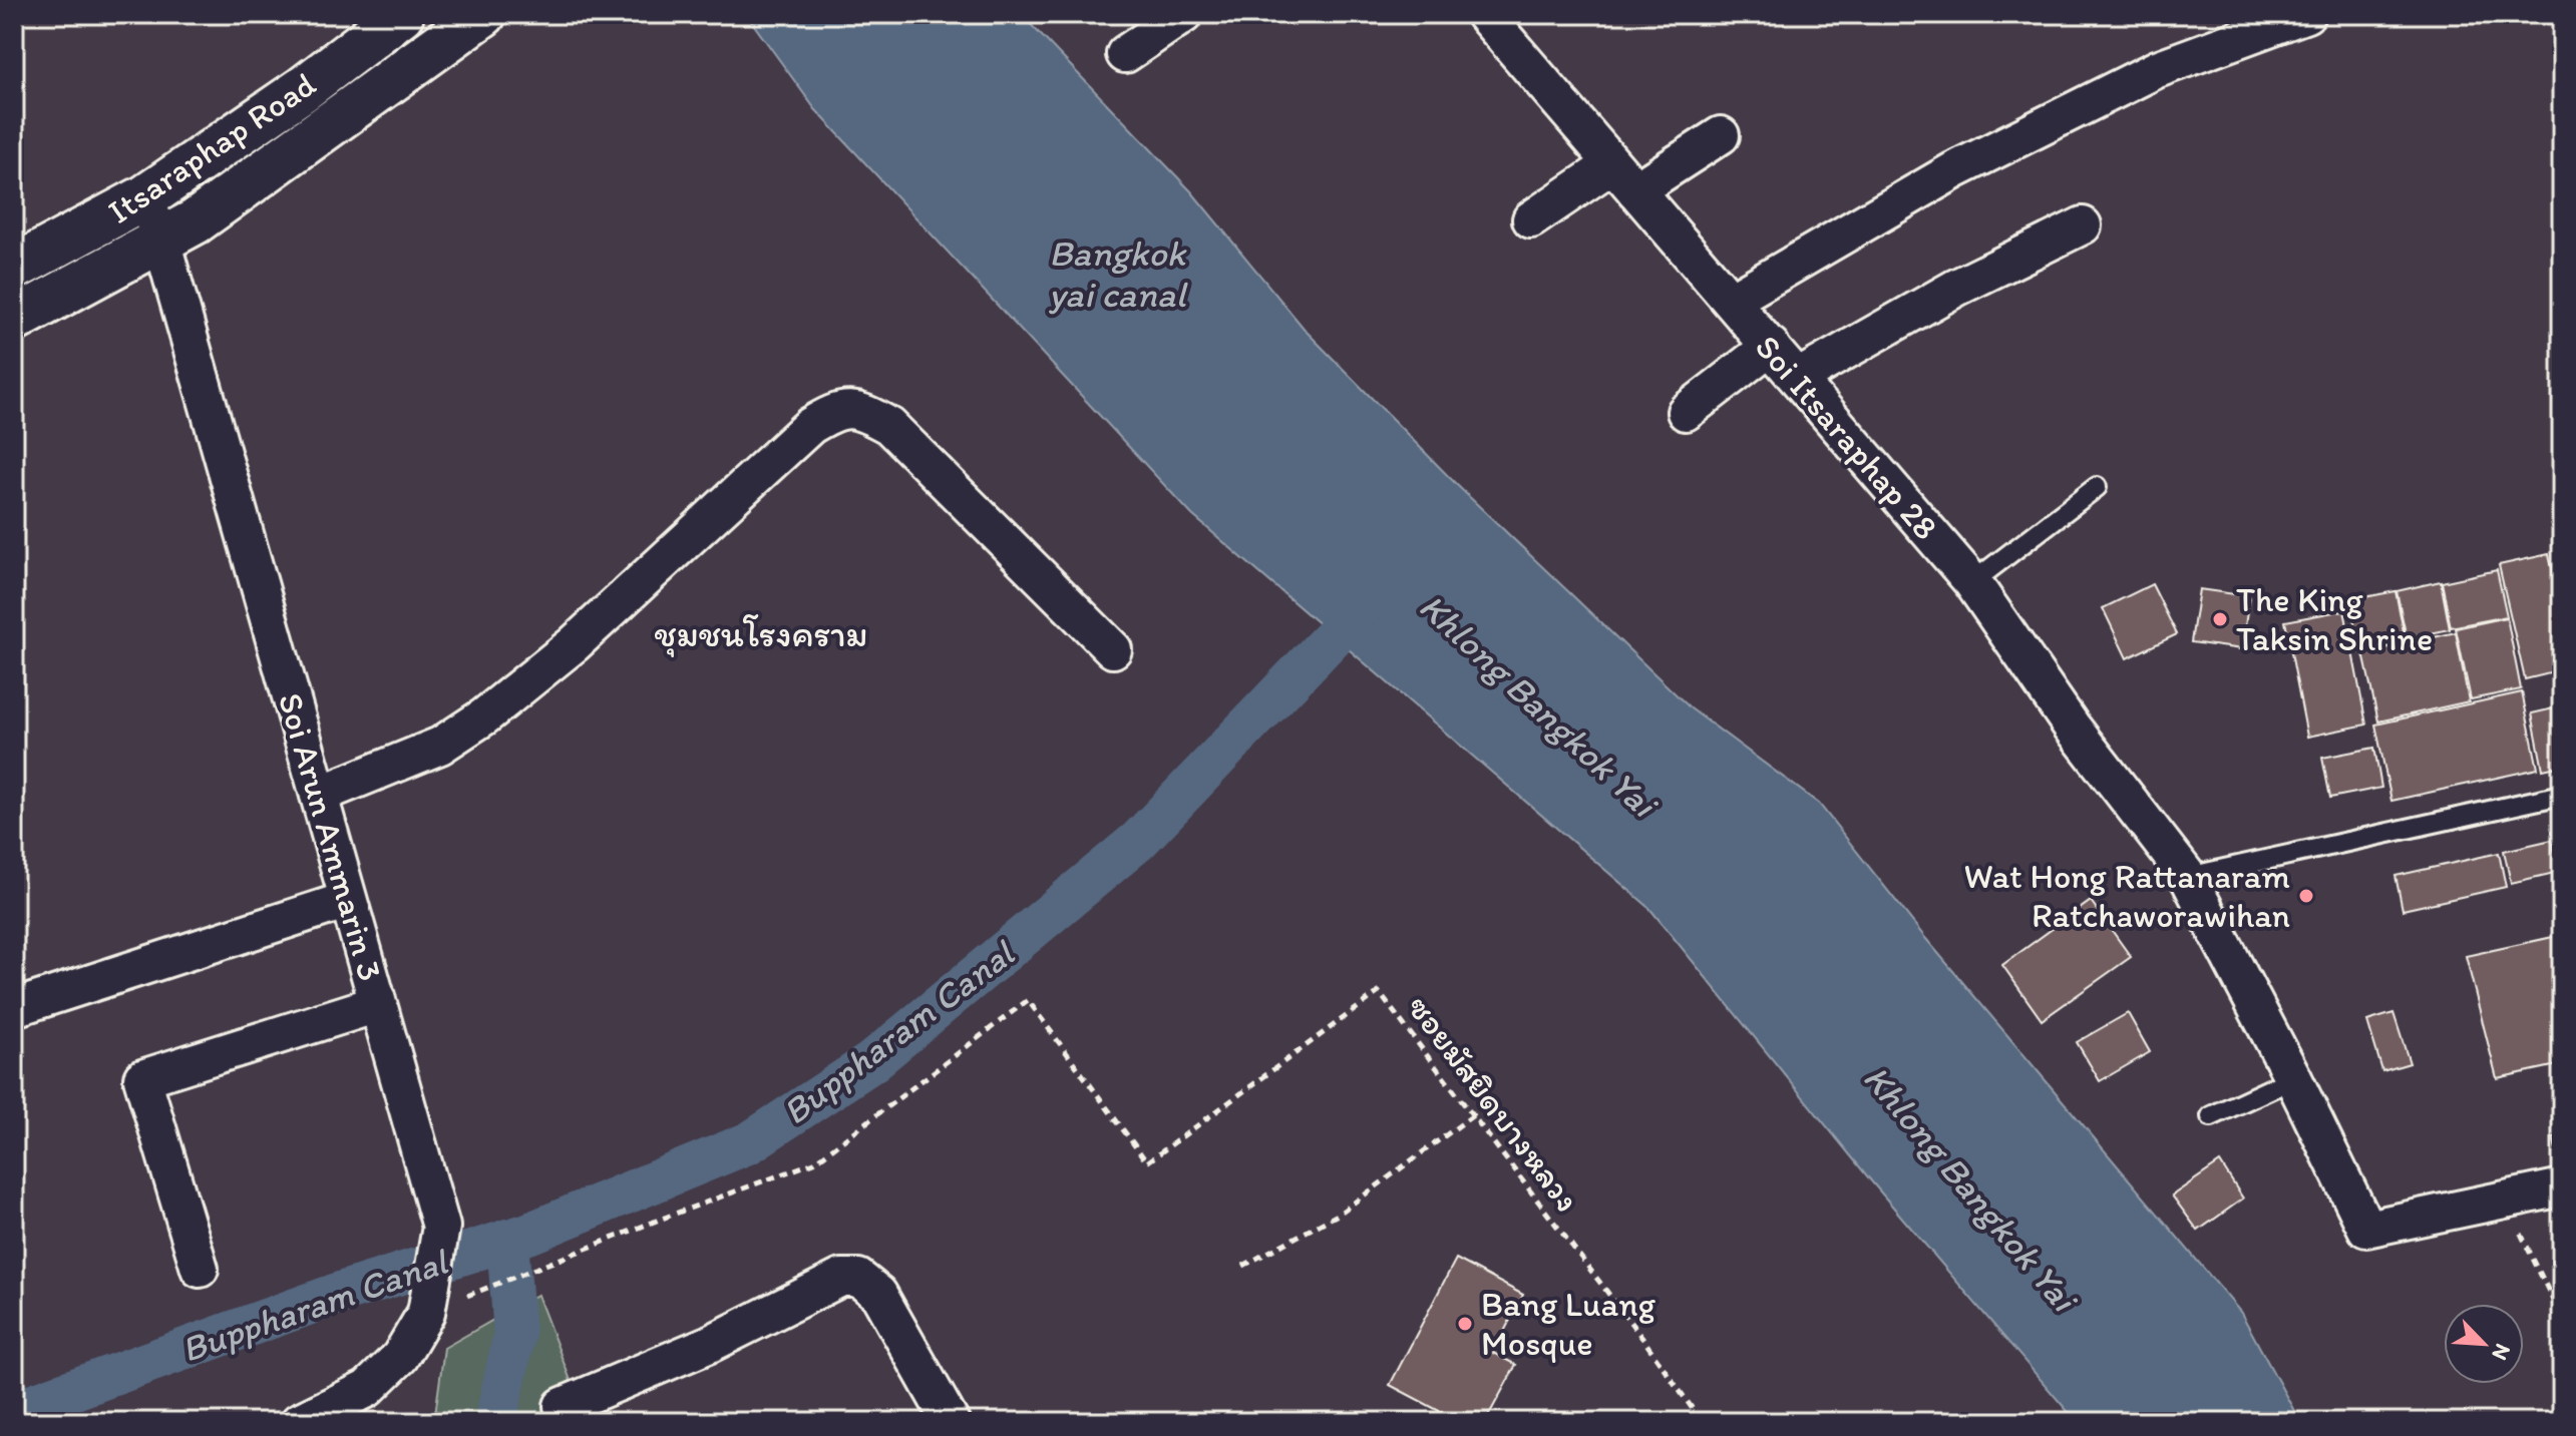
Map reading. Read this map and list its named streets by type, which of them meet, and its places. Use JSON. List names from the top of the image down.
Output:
{
  "streets": {
    "main road": ["Itsaraphap Road"],
    "street": ["Soi Itsaraphap 28", "Soi Arun Ammarin 3"],
    "path": ["ซอยมัสยิดบางหลวง"]
  },
  "crossings": [
    ["Itsaraphap Road", "Soi Arun Ammarin 3"],
    ["Soi Arun Ammarin 3", "ซอยมัสยิดบางหลวง"]
  ],
  "districts": ["ชุมชนโรงคราม"],
  "water": ["Bangkok yai canal", "Khlong Bangkok Yai", "Buppharam Canal"],
  "places": ["The King Taksin Shrine", "Wat Hong Rattanaram Ratchaworawihan", "Bang Luang Mosque"],
  "north": "bottom right"
}
